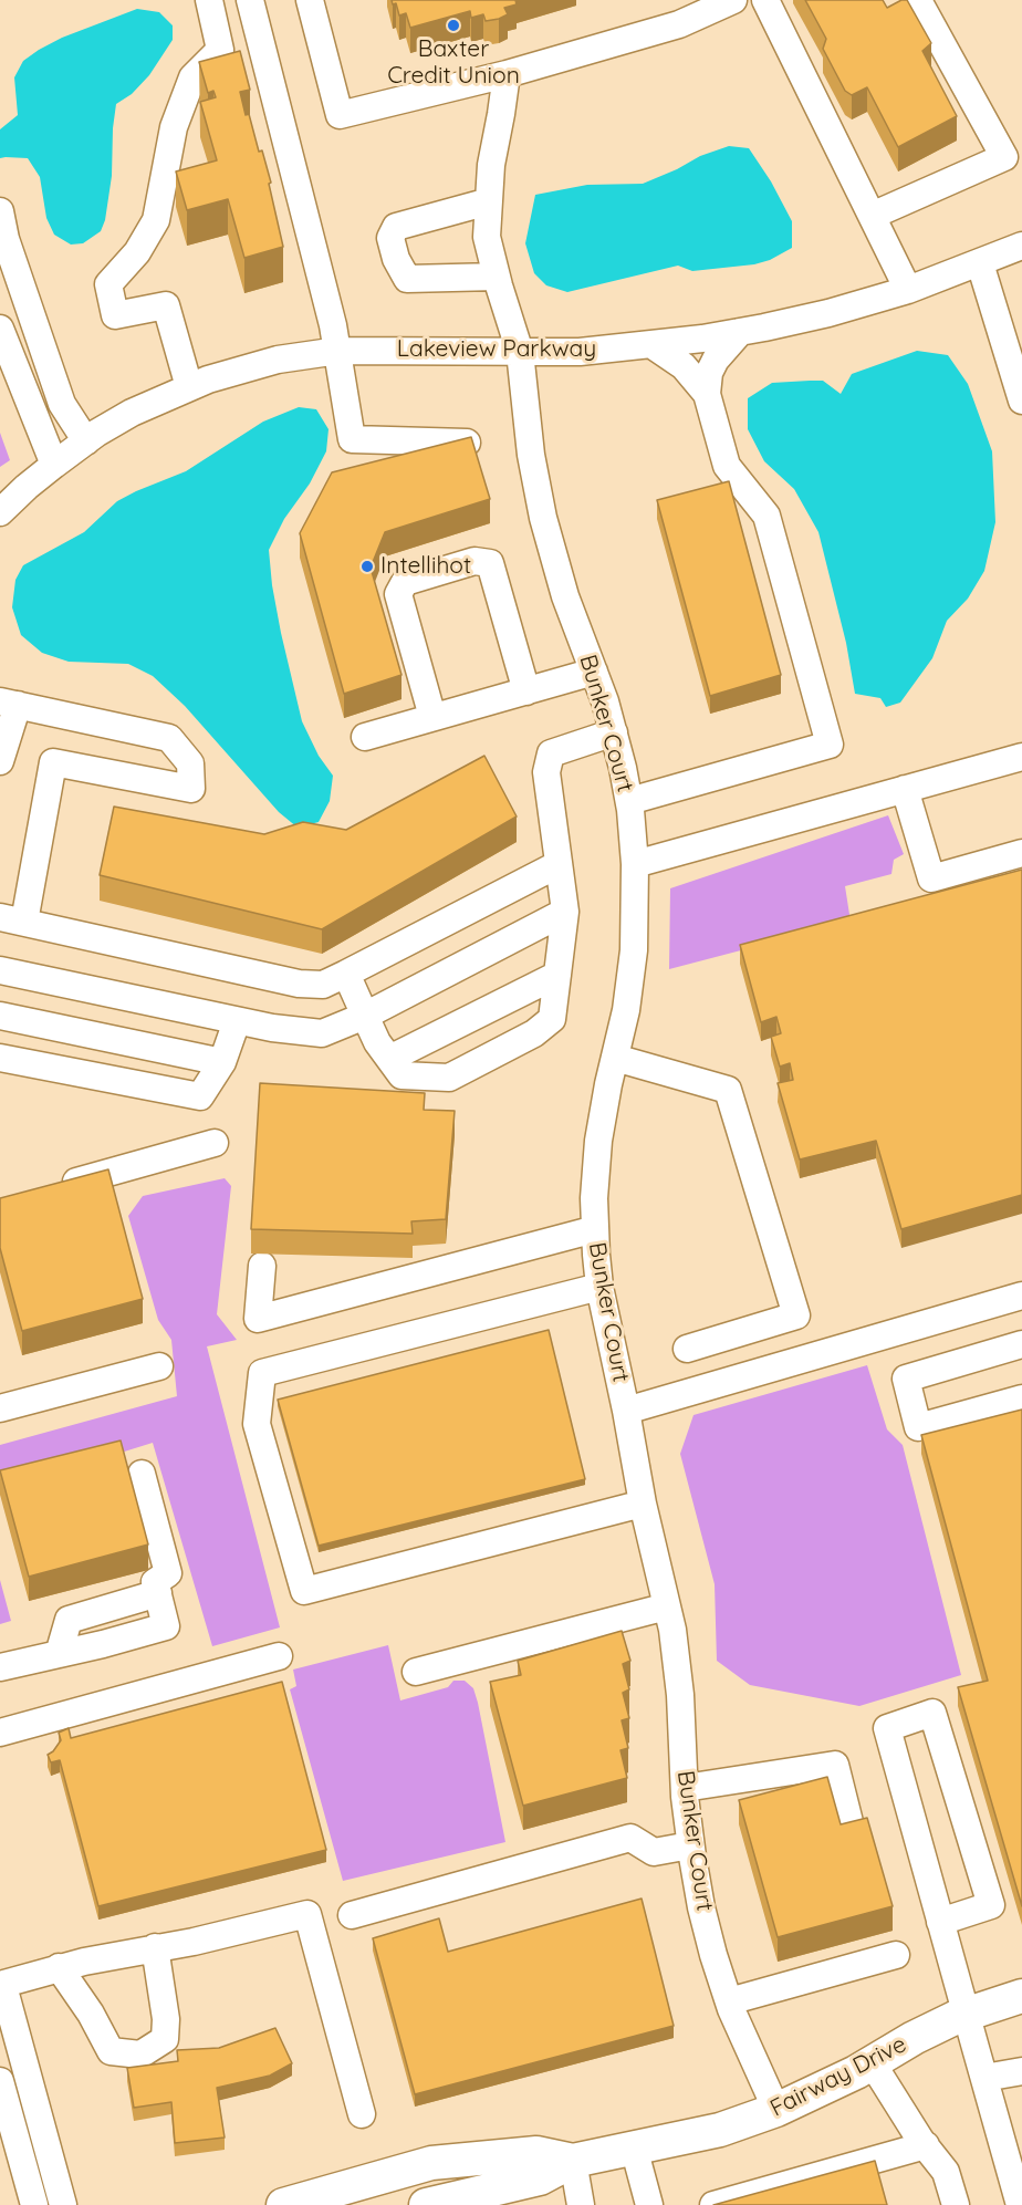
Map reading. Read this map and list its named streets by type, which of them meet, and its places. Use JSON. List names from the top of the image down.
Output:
{
  "streets": {
    "main road": ["Fairway Drive"],
    "street": ["Lakeview Parkway", "Bunker Court"]
  },
  "crossings": [
    ["Lakeview Parkway", "Bunker Court"],
    ["Bunker Court", "Fairway Drive"]
  ],
  "places": ["Baxter Credit Union", "Intellihot"]
}
